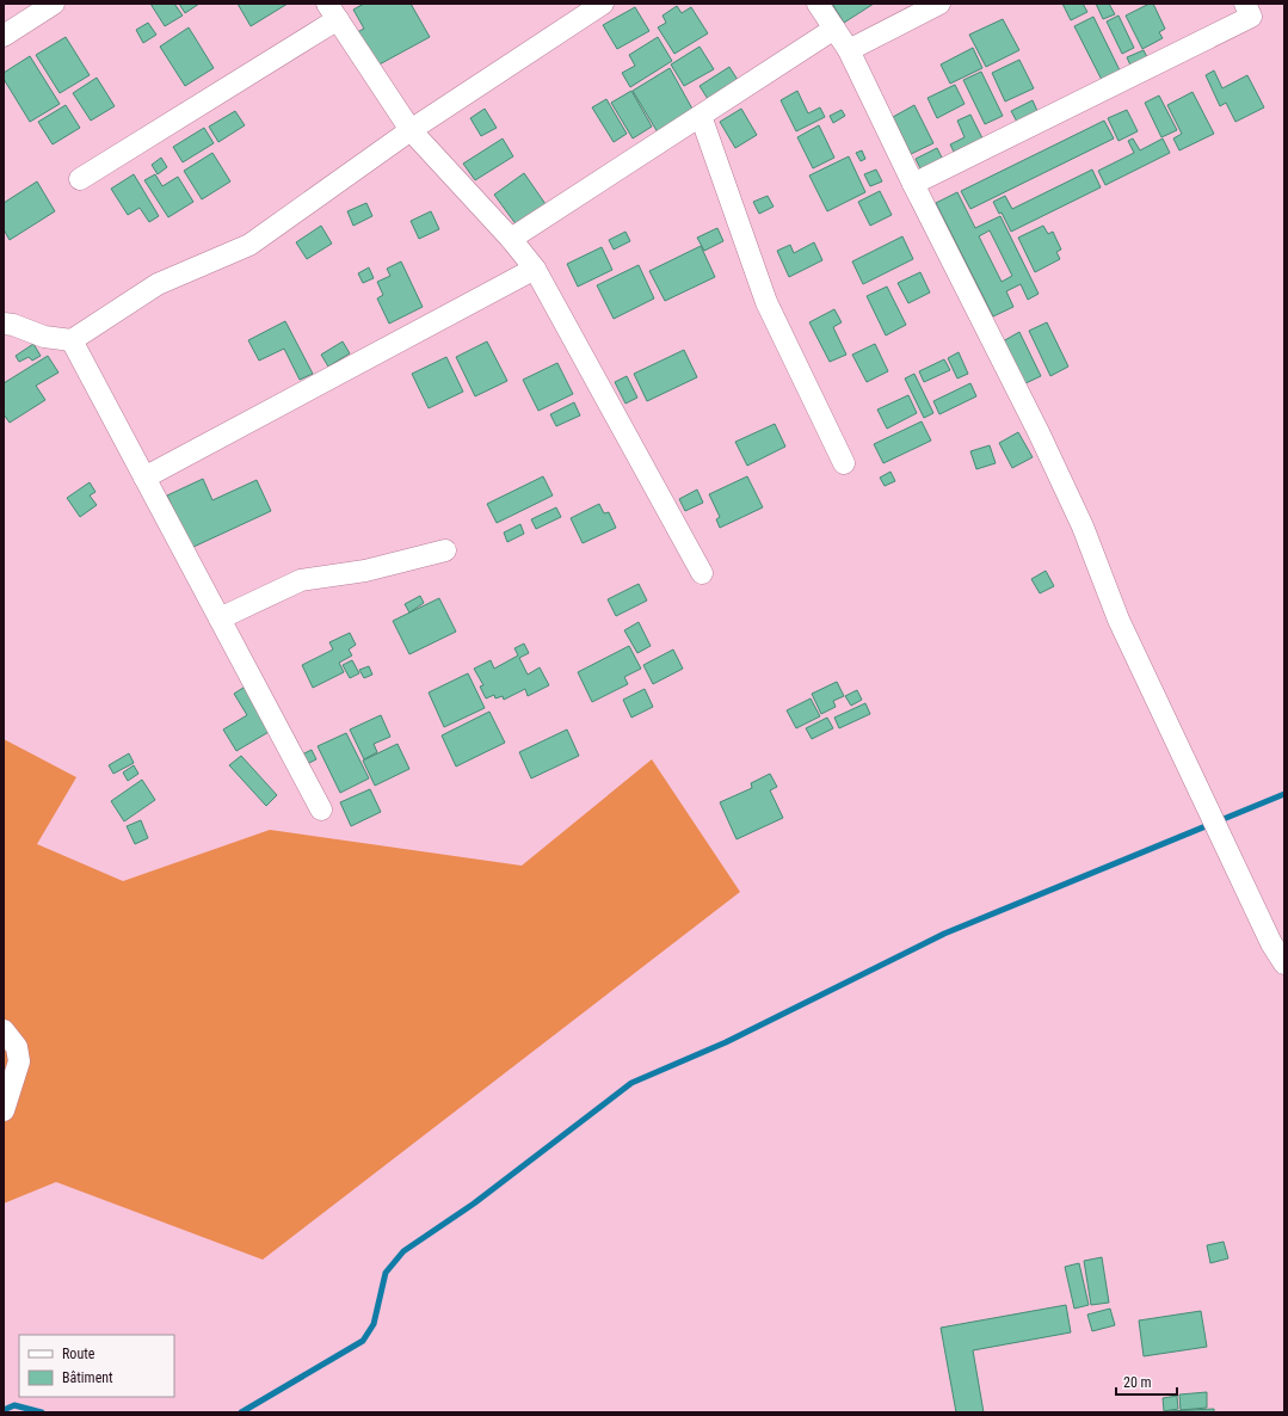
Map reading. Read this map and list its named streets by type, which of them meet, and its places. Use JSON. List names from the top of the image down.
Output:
{
  "legend": ["Route", "Bâtiment"],
  "scale_bar": "20 m"
}
